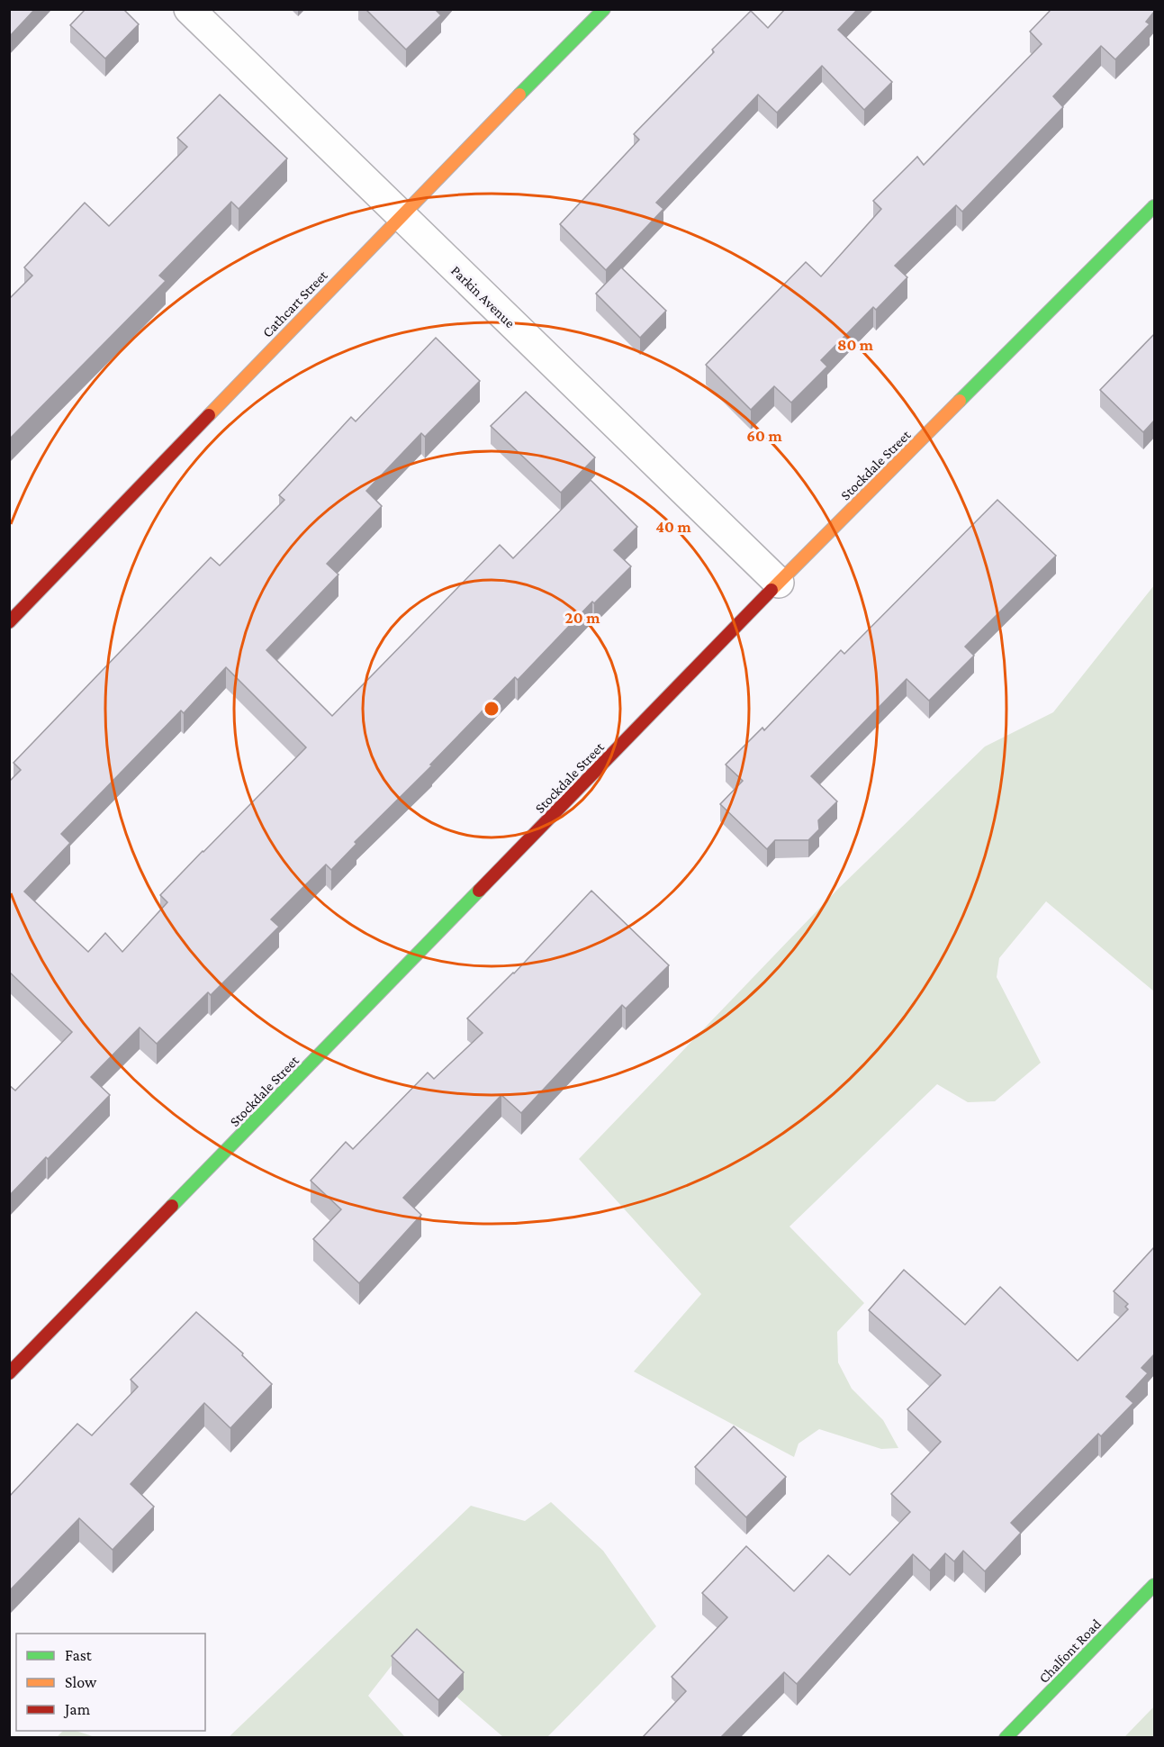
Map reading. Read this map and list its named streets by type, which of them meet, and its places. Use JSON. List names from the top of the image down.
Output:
{
  "streets": {
    "street": [
      "Parkin Avenue",
      "Cathcart Street",
      "Stockdale Street",
      "Chalfont Road"
    ]
  },
  "crossings": [
    ["Parkin Avenue", "Cathcart Street"],
    ["Parkin Avenue", "Stockdale Street"]
  ],
  "legend": ["Fast", "Slow", "Jam"],
  "rings": [
    "80 m",
    "60 m",
    "40 m",
    "20 m"
  ]
}
